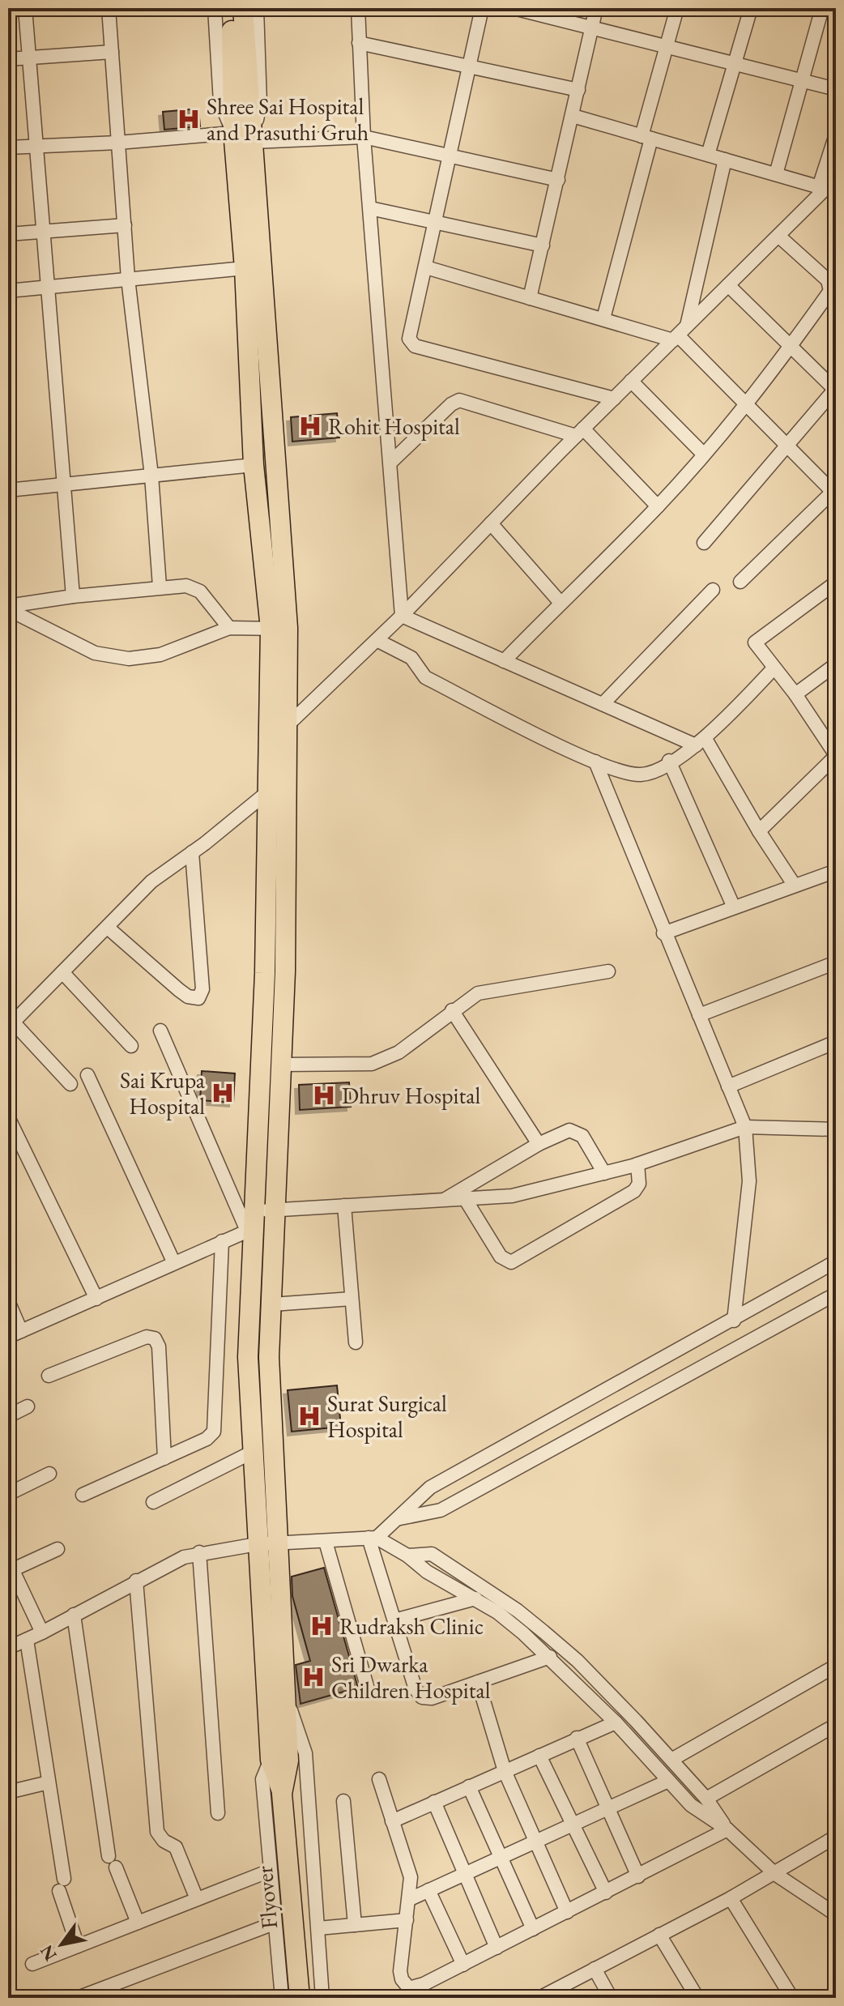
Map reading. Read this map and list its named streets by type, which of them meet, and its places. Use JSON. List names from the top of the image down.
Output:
{
  "streets": {
    "main road": ["Flyover"]
  },
  "places": {
    "hospital": [
      "Shree Sai Hospital and Prasuthi Gruh",
      "Rohit Hospital",
      "Sai Krupa Hospital",
      "Dhruv Hospital",
      "Surat Surgical Hospital",
      "Rudraksh Clinic",
      "Sri Dwarka Children Hospital"
    ]
  },
  "north": "bottom left"
}
